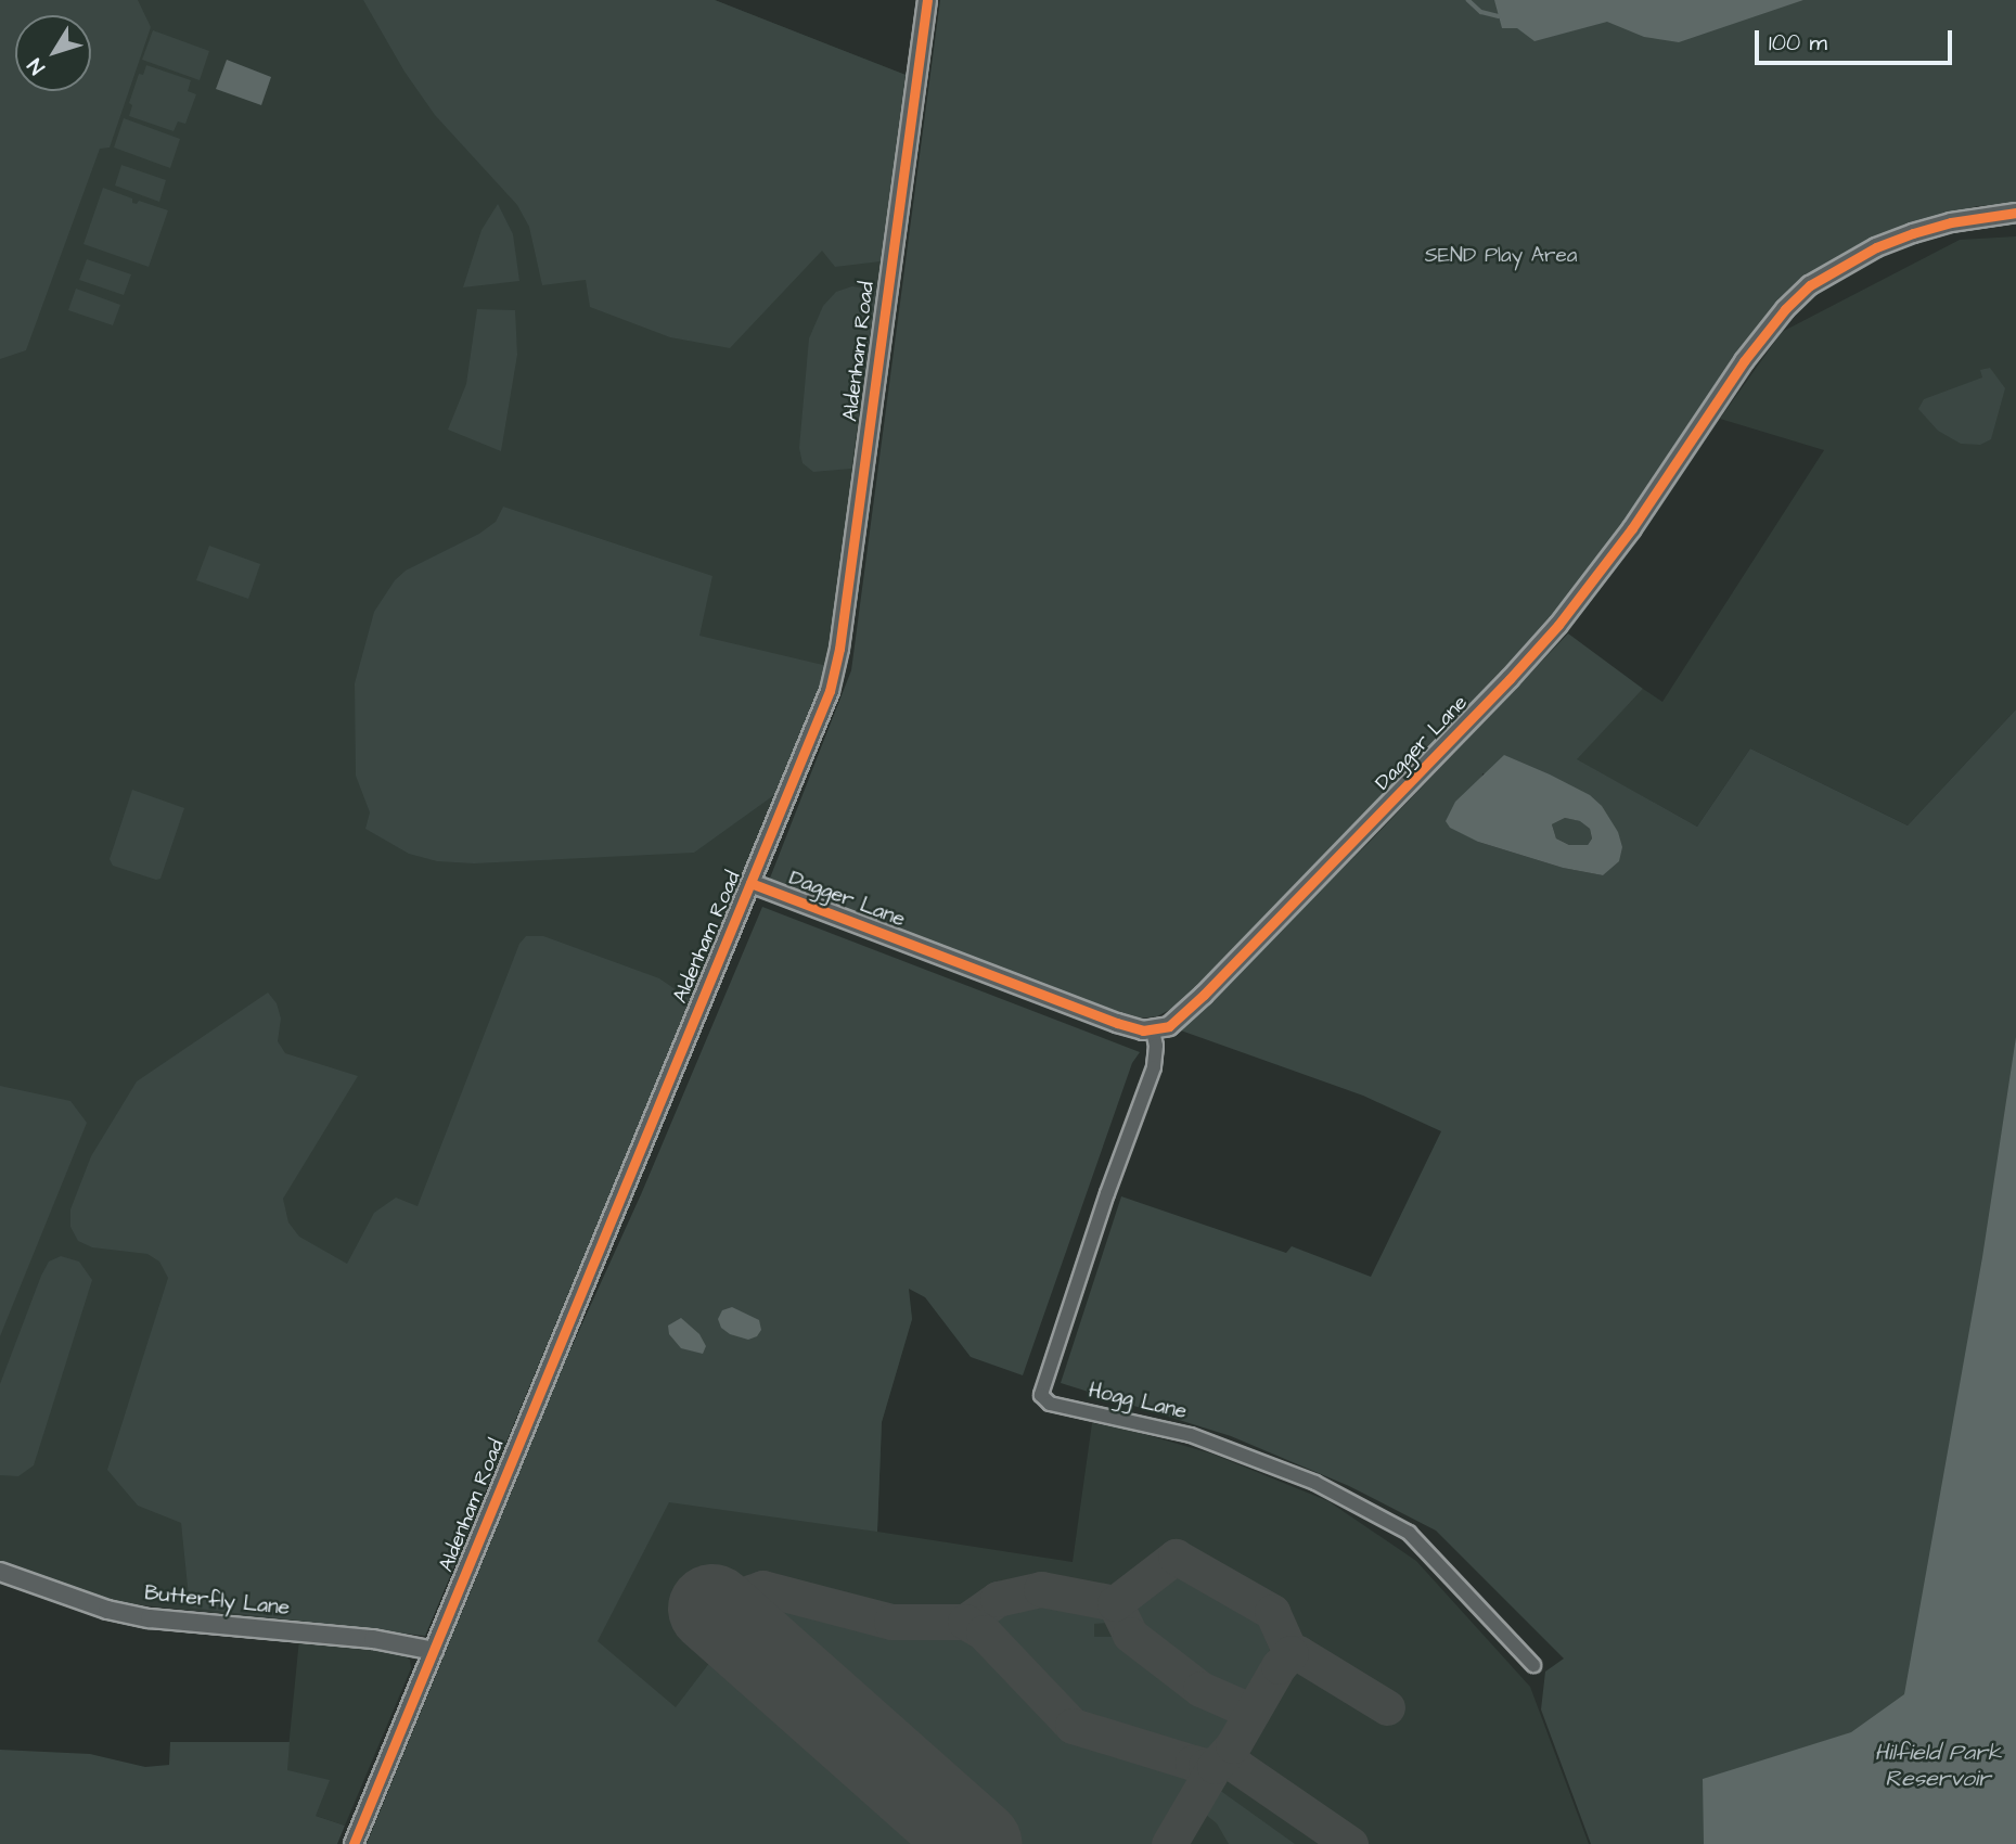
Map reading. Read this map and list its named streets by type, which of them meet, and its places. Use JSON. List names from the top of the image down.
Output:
{
  "streets": {
    "street": [
      "Aldenham Road",
      "Dagger Lane",
      "Hogg Lane",
      "Butterfly Lane"
    ]
  },
  "crossings": [
    ["Aldenham Road", "Dagger Lane"],
    ["Aldenham Road", "Butterfly Lane"],
    ["Dagger Lane", "Hogg Lane"]
  ],
  "water": ["Hilfield Park Reservoir"],
  "parks": ["SEND Play Area"],
  "scale_bar": "100 m",
  "north": "bottom left"
}
